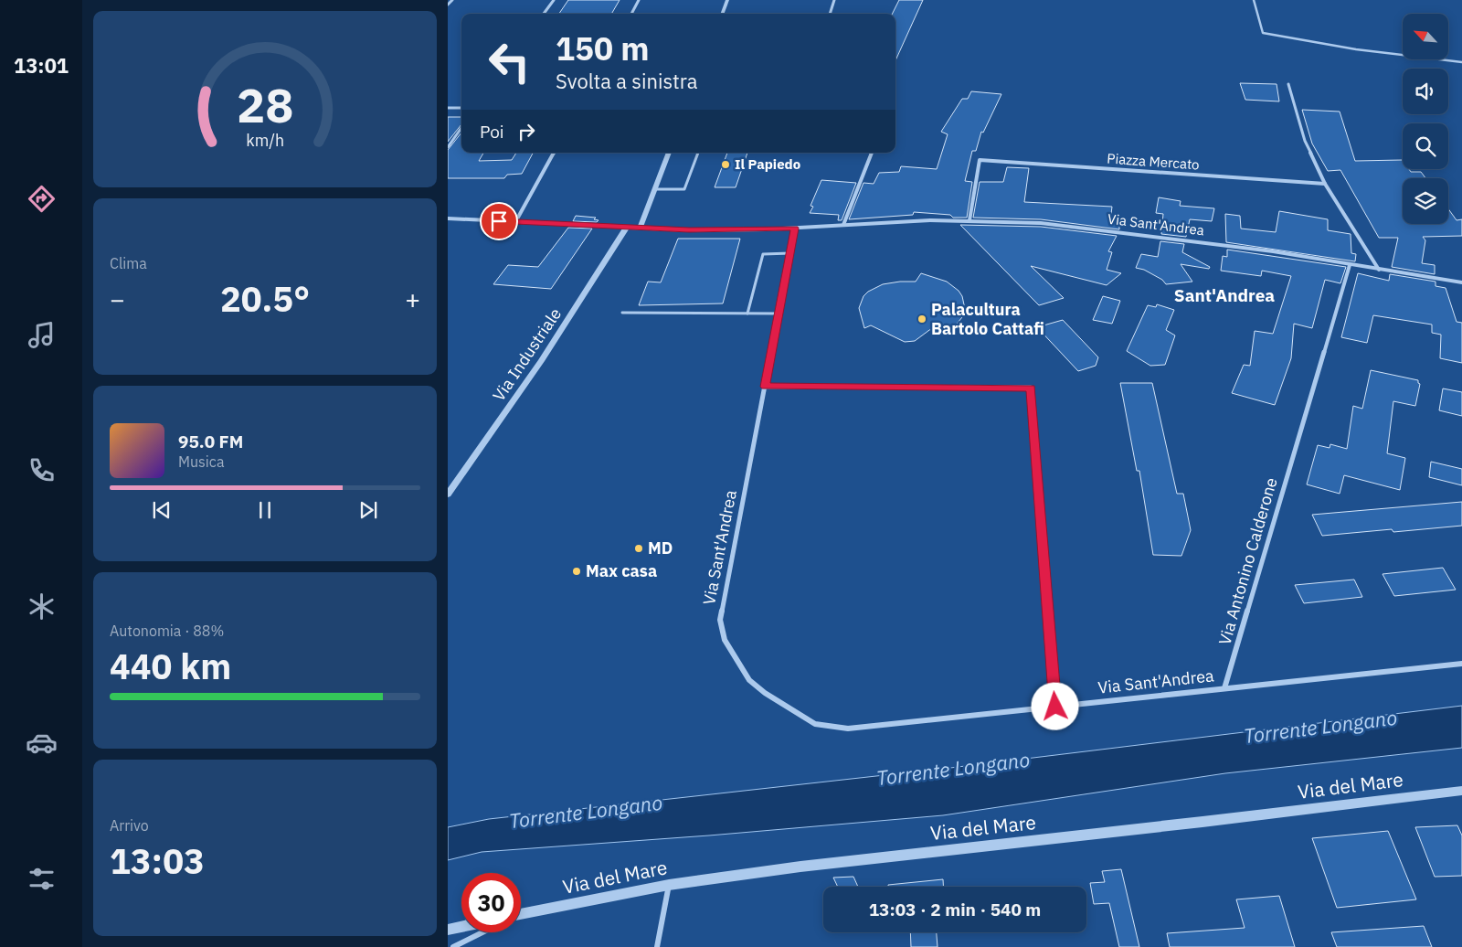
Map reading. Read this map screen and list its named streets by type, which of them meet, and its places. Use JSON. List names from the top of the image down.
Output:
{
  "streets": {
    "street": [
      "Piazza Mercato",
      "Via Sant'Andrea",
      "Via Industriale",
      "Via Antonino Calderone",
      "Via del Mare"
    ]
  },
  "crossings": [
    ["Piazza Mercato", "Via Sant'Andrea"],
    ["Via Sant'Andrea", "Via Industriale"],
    ["Via Sant'Andrea", "Via Antonino Calderone"]
  ],
  "districts": ["Sant'Andrea"],
  "water": ["Torrente Longano"],
  "places": [
    "Il Papiedo",
    "Palacultura Bartolo Cattafi",
    "MD",
    "Max casa"
  ],
  "north": "top left",
  "page": {
    "tabs": "13:01",
    "turn": ["150 m", "Svolta a sinistra"],
    "then": "Poi",
    "tile": [
      "Clima",
      ["Autonomia · 88%", "440 km"],
      ["Arrivo", "13:03"]
    ],
    "heat": ["−", "20.5°", "+"],
    "song": ["95.0 FM", "Musica"],
    "limit": "30",
    "trip": "13:03 · 2 min · 540 m",
    "gauge": ["28", "km/h"]
  }
}
